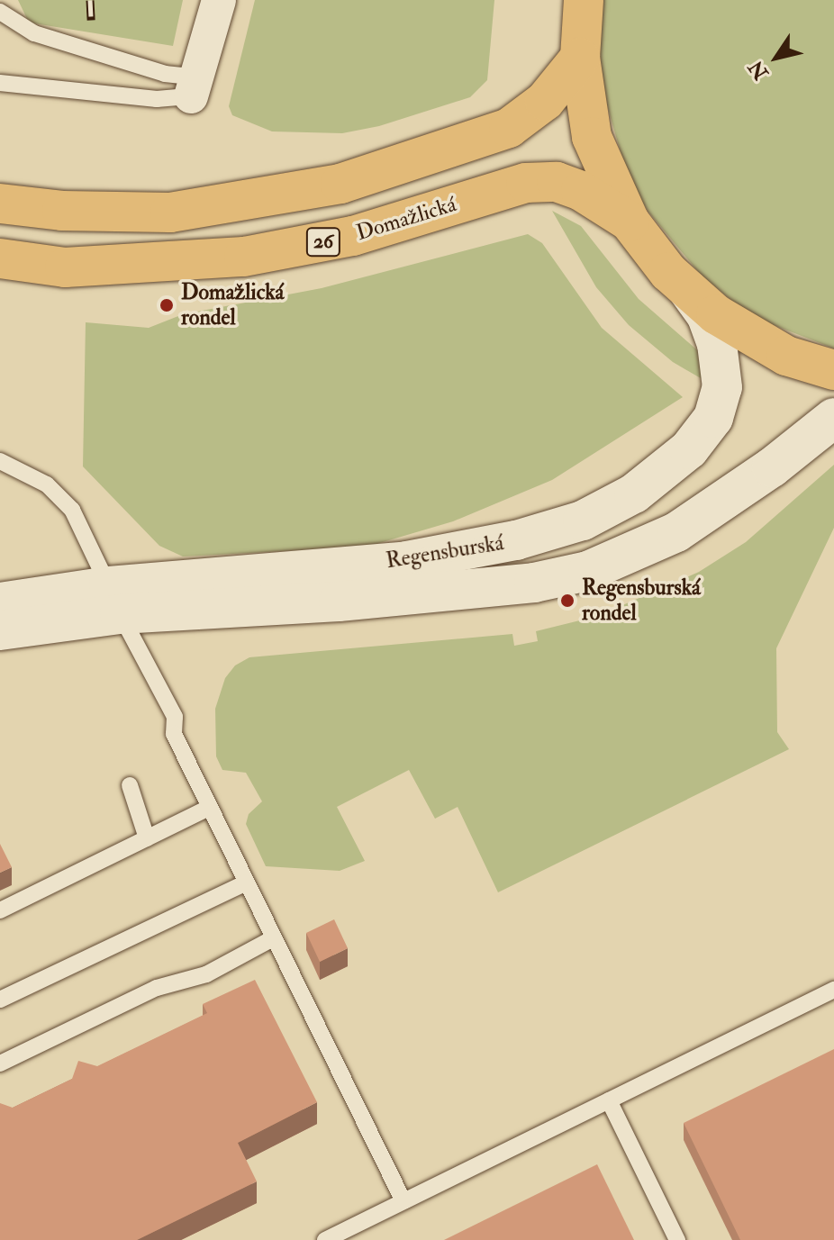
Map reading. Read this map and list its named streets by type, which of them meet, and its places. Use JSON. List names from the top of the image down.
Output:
{
  "streets": {
    "main road": ["Domažlická", "26", "Regensburská"]
  },
  "crossings": [
    ["Domažlická", "Regensburská"]
  ],
  "places": ["Domažlická rondel", "Regensburská rondel"],
  "north": "bottom left"
}
